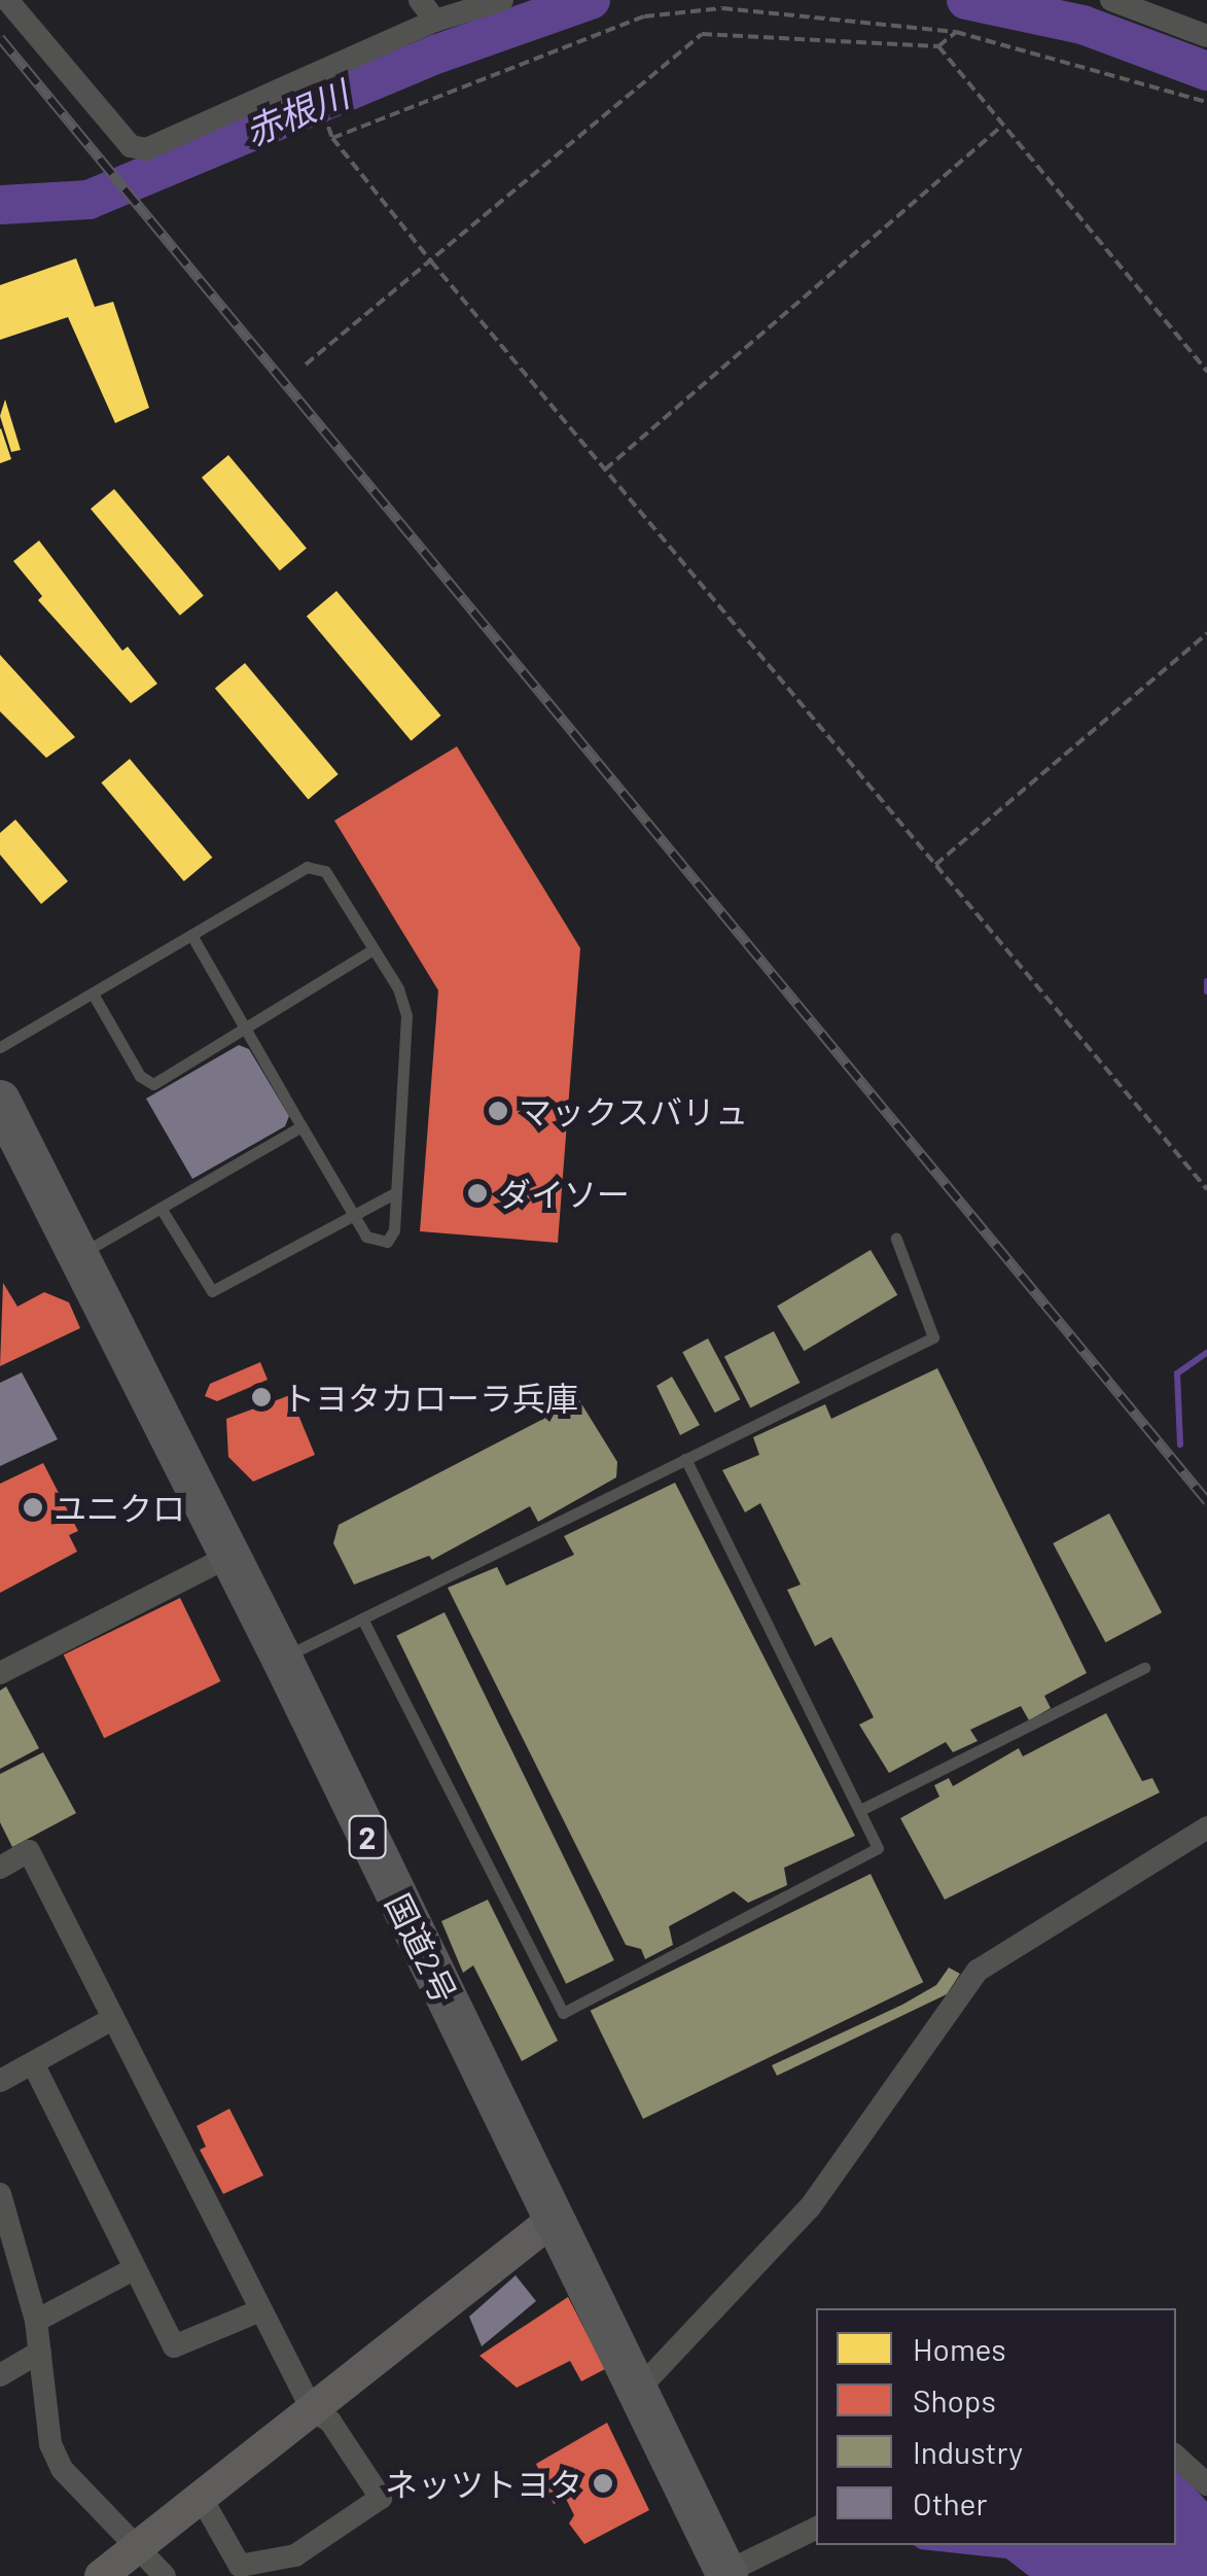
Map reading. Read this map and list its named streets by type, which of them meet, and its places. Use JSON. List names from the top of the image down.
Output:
{
  "streets": {
    "highway": ["2", "国道2号"]
  },
  "water": ["赤根川"],
  "places": [
    "マックスバリュ",
    "ダイソー",
    "トヨタカローラ兵庫",
    "ユニクロ",
    "ネッツトヨタ"
  ],
  "legend": [
    "Homes",
    "Shops",
    "Industry",
    "Other"
  ]
}
